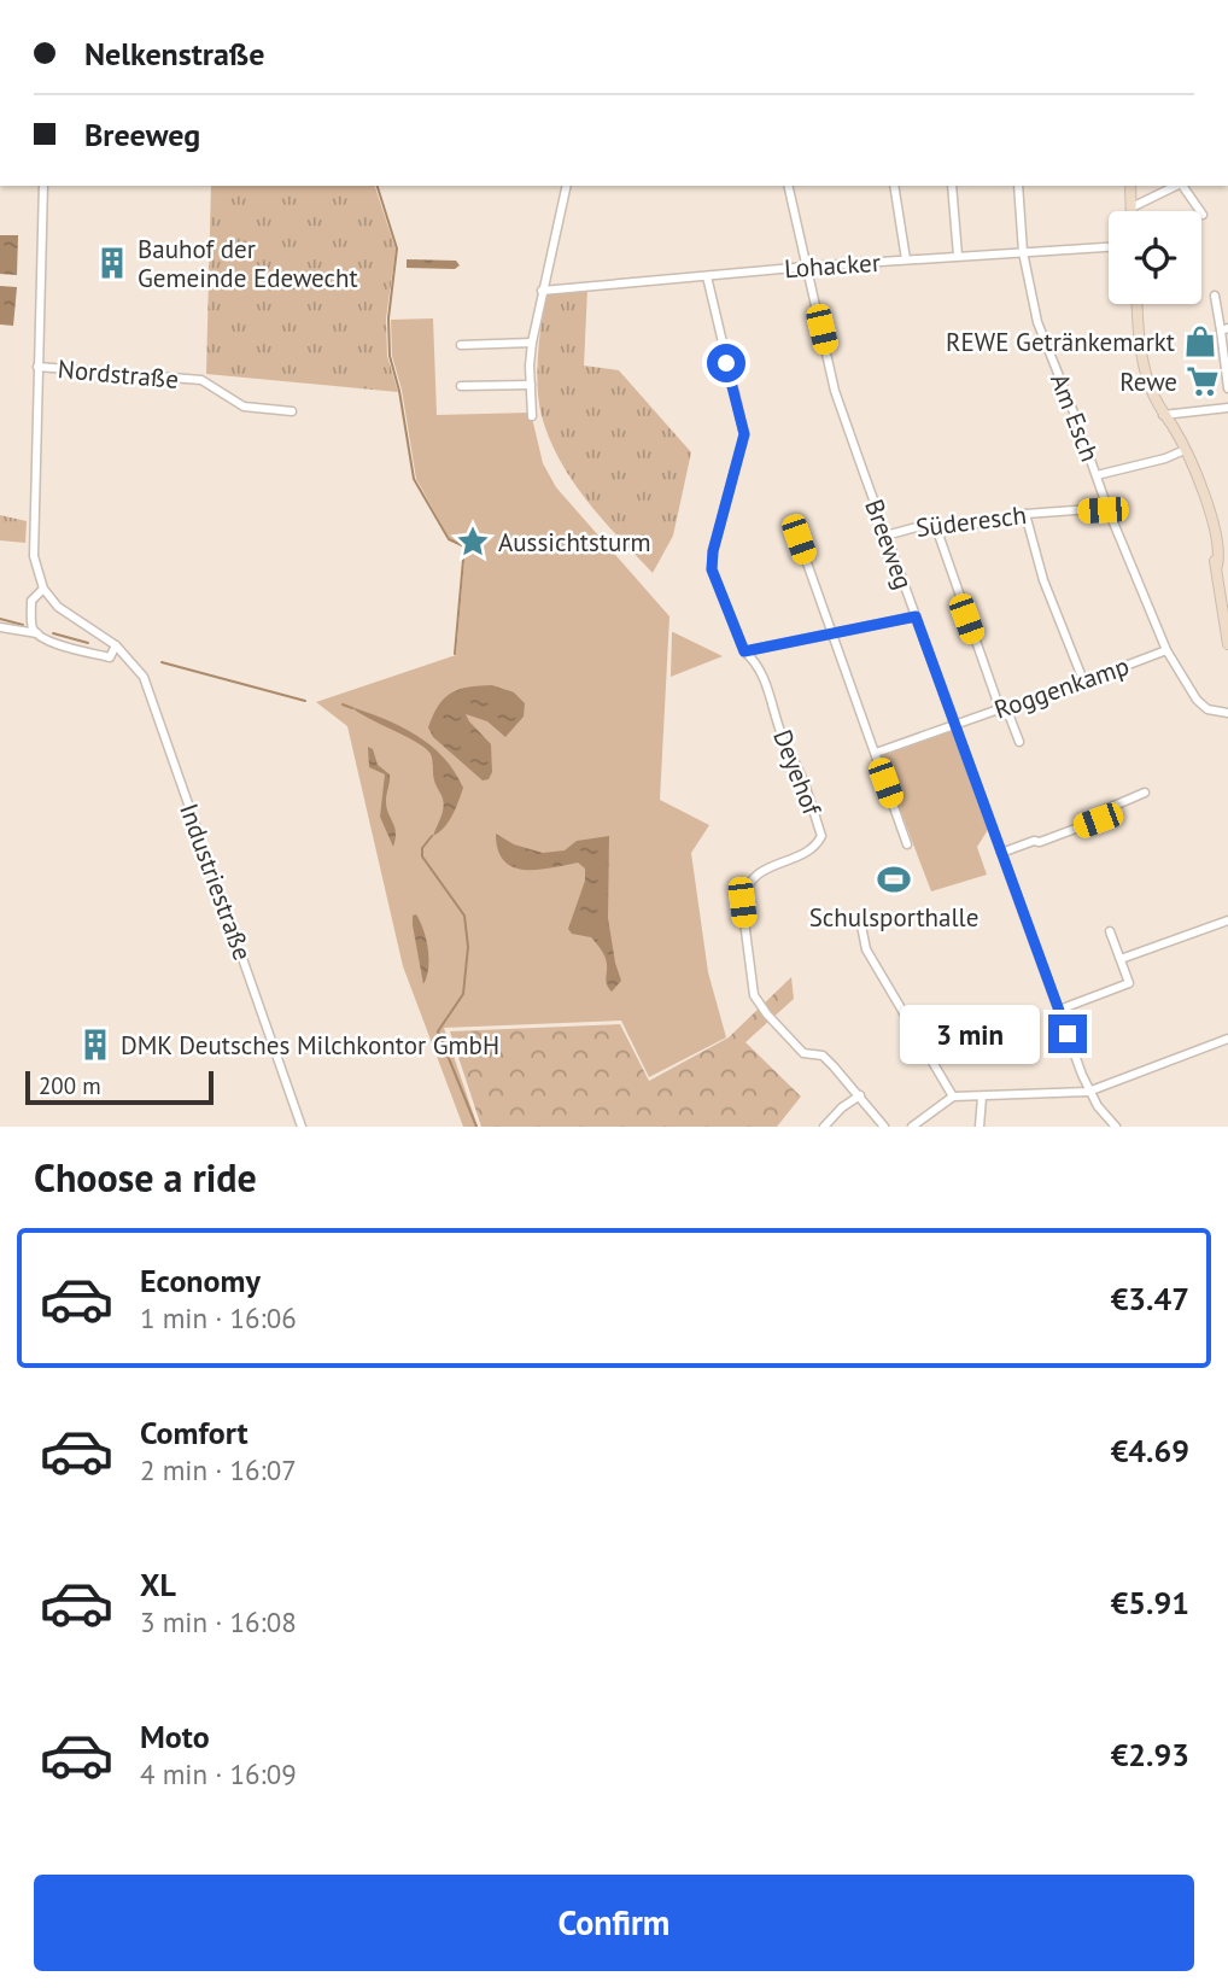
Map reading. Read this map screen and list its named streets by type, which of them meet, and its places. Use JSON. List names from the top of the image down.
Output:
{
  "streets": {
    "street": [
      "Lohacker",
      "Nordstraße",
      "Am Esch",
      "Süderesch",
      "Breeweg",
      "Roggenkamp",
      "Deyehof",
      "Industriestraße"
    ]
  },
  "crossings": [
    ["Lohacker", "Am Esch"],
    ["Lohacker", "Breeweg"],
    ["Lohacker", "Deyehof"],
    ["Am Esch", "Süderesch"],
    ["Am Esch", "Roggenkamp"],
    ["Süderesch", "Breeweg"],
    ["Breeweg", "Roggenkamp"]
  ],
  "places": {
    "building": ["Bauhof der Gemeinde Edewecht", "DMK Deutsches Milchkontor GmbH"],
    "shop": ["REWE Getränkemarkt"],
    "supermarket": ["Rewe"],
    "place": ["Aussichtsturm"],
    "sports": ["Schulsporthalle"]
  },
  "scale_bar": "200 m",
  "page": {
    "banner": ["Nelkenstraße", "Breeweg"],
    "bubble": "3 min",
    "scale": "200 m",
    "heading": "Choose a ride",
    "list": [
      {
        "name": "Economy",
        "note": "1 min · 16:06",
        "value": "€3.47"
      },
      {
        "name": "Comfort",
        "note": "2 min · 16:07",
        "value": "€4.69"
      },
      {
        "name": "XL",
        "note": "3 min · 16:08",
        "value": "€5.91"
      },
      {
        "name": "Moto",
        "note": "4 min · 16:09",
        "value": "€2.93"
      }
    ],
    "buttons": "Confirm"
  }
}
